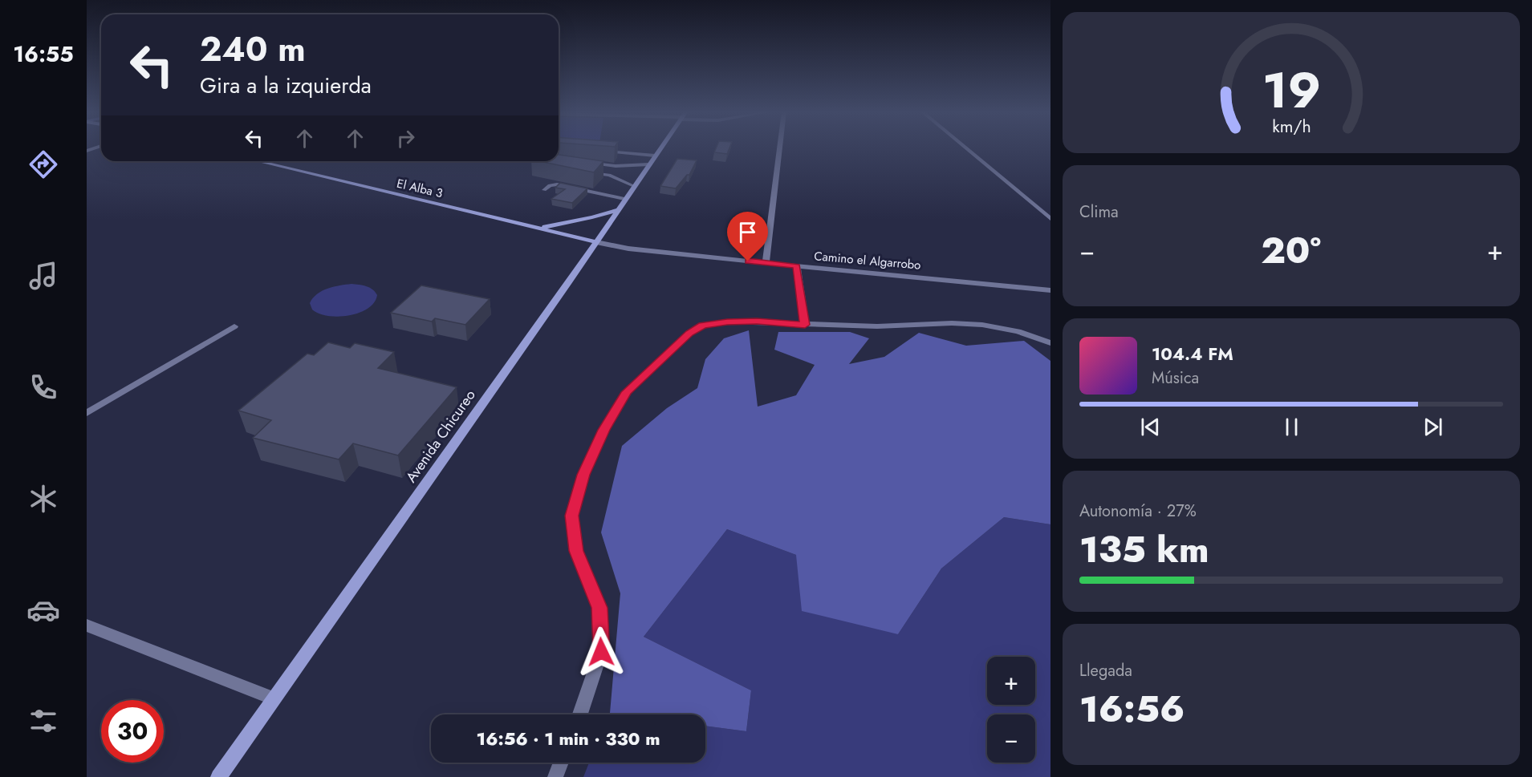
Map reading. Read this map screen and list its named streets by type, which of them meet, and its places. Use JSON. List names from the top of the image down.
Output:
{
  "streets": {
    "main road": ["El Alba 3", "Avenida Chicureo"],
    "street": ["Camino el Algarrobo"]
  },
  "crossings": [
    ["El Alba 3", "Camino el Algarrobo"],
    ["El Alba 3", "Avenida Chicureo"],
    ["Camino el Algarrobo", "Avenida Chicureo"]
  ],
  "page": {
    "tabs": "16:55",
    "turn": ["240 m", "Gira a la izquierda"],
    "tile": [
      "Clima",
      ["Autonomía · 27%", "135 km"],
      ["Llegada", "16:56"]
    ],
    "heat": ["−", "20°", "+"],
    "song": ["104.4 FM", "Música"],
    "map_buttons": ["+", "−"],
    "limit": "30",
    "trip": "16:56 · 1 min · 330 m",
    "gauge": ["19", "km/h"]
  }
}
